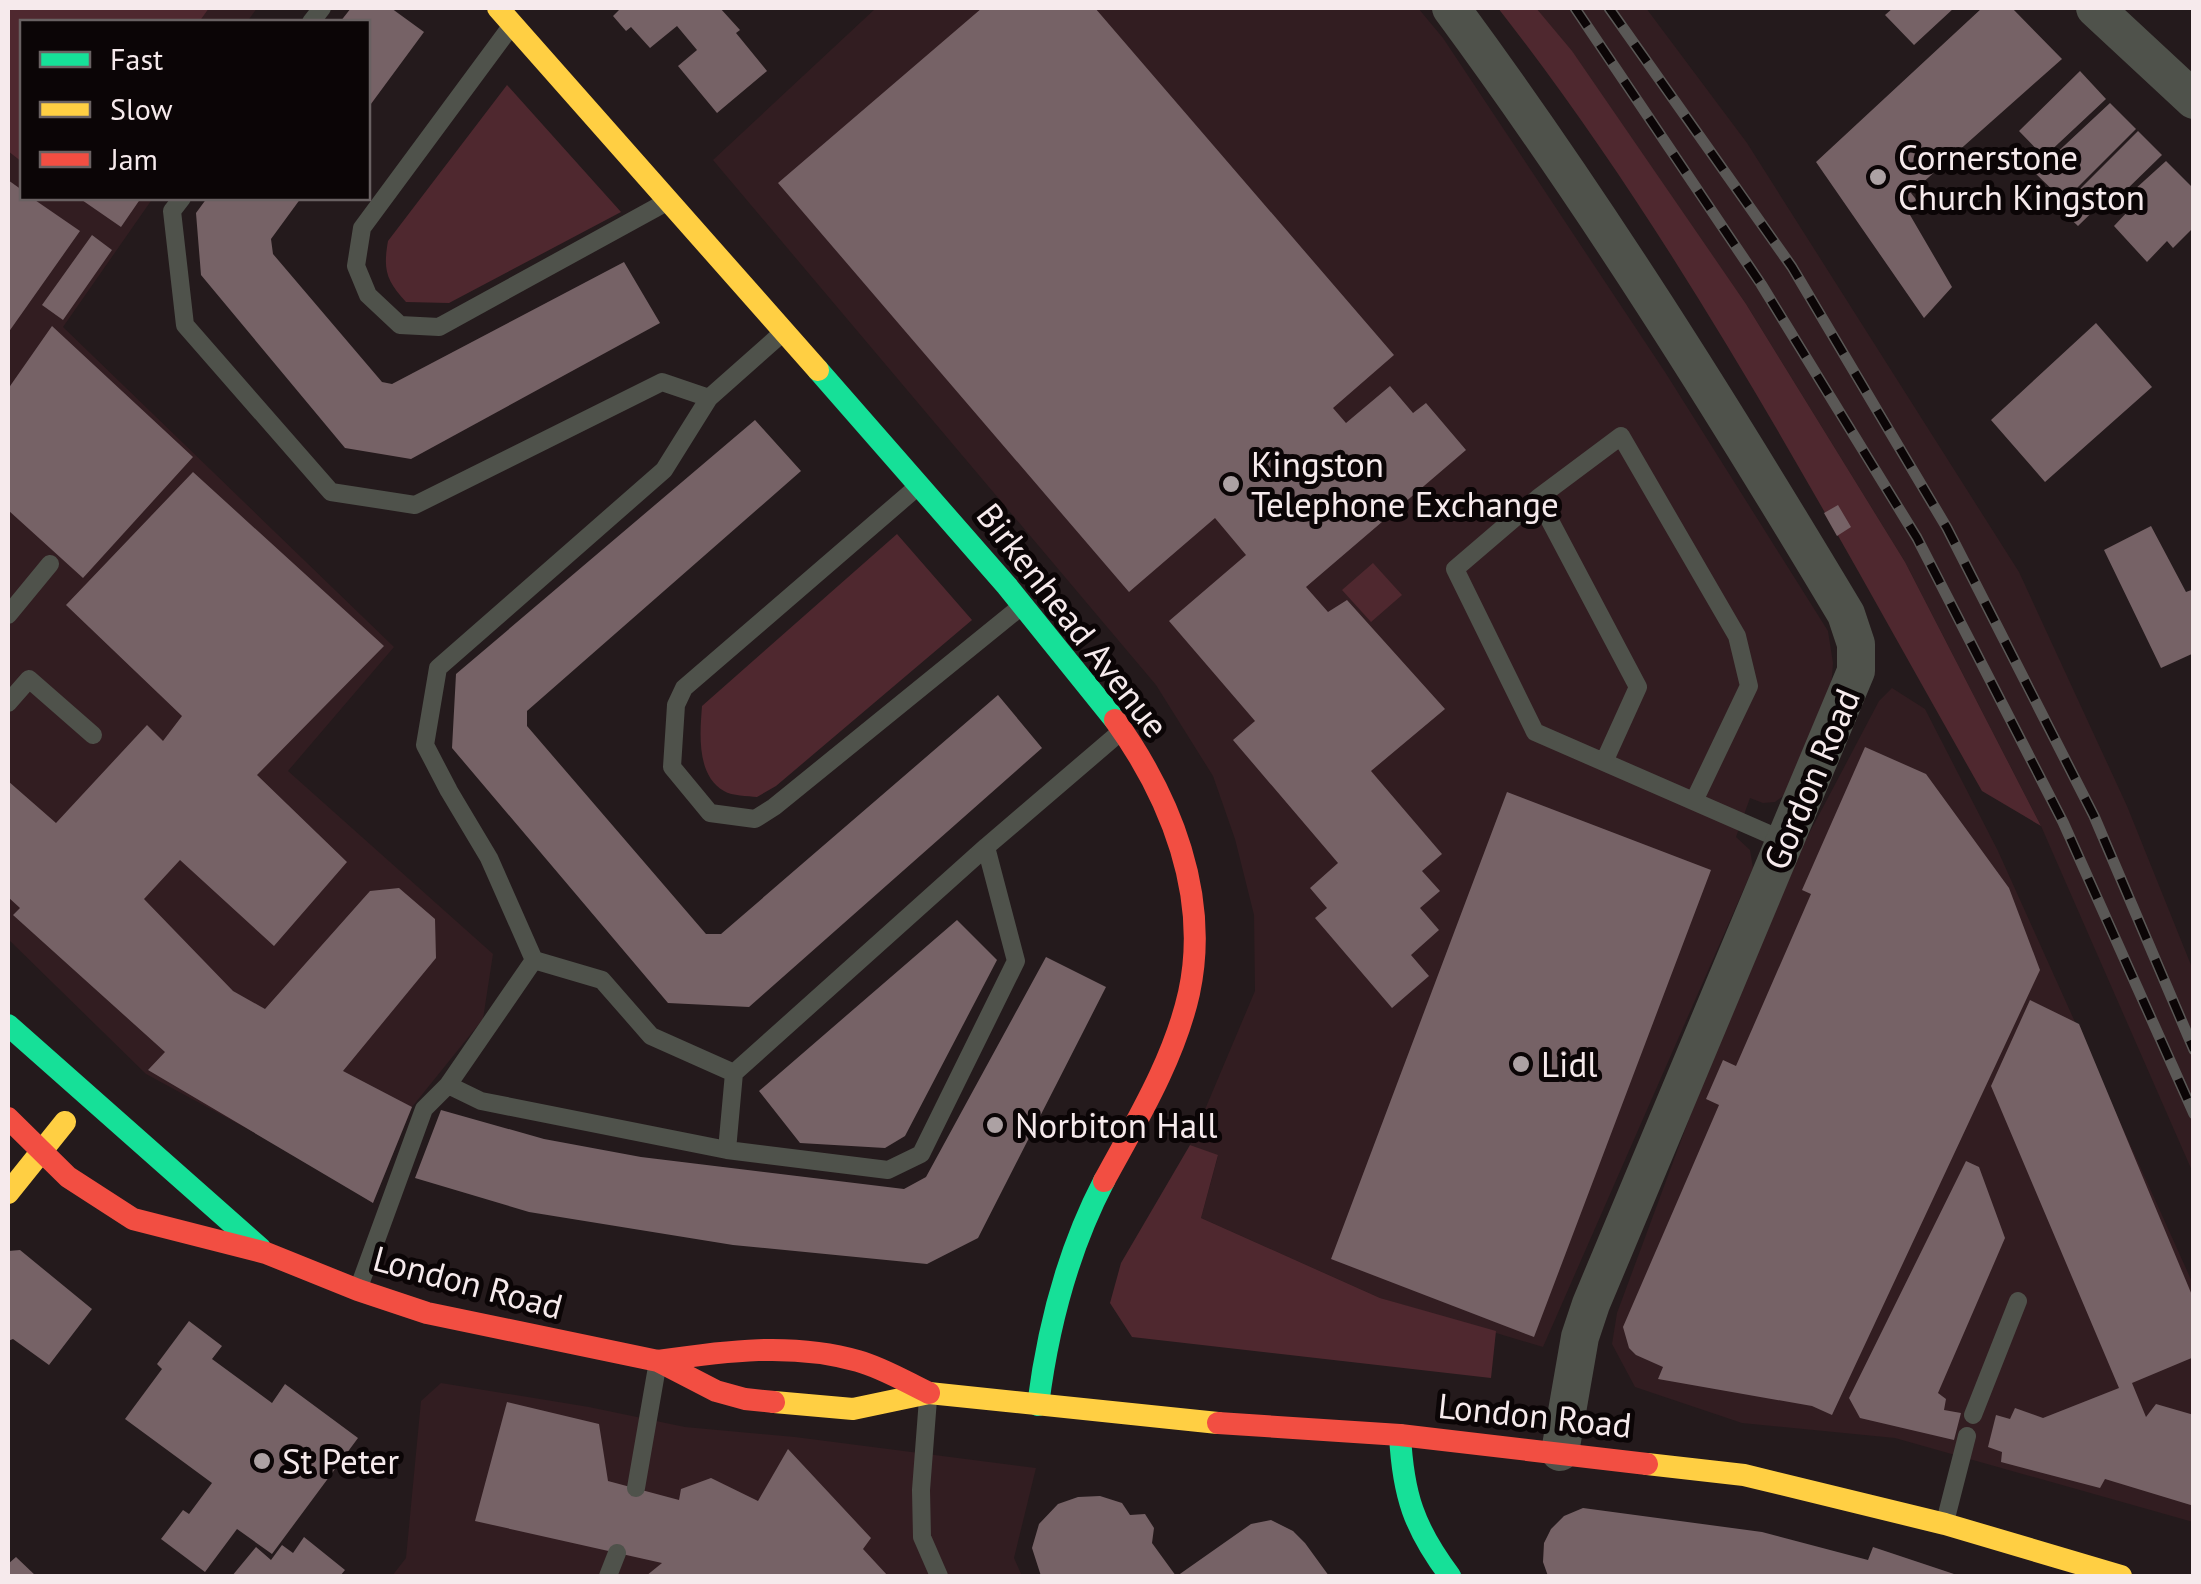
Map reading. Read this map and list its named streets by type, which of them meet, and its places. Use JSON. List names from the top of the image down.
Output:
{
  "streets": {
    "main road": ["Birkenhead Avenue", "London Road"],
    "street": ["Gordon Road"]
  },
  "crossings": [
    ["Birkenhead Avenue", "London Road"],
    ["Gordon Road", "London Road"]
  ],
  "places": [
    "Cornerstone Church Kingston",
    "Kingston Telephone Exchange",
    "Lidl",
    "Norbiton Hall",
    "St Peter"
  ],
  "legend": ["Fast", "Slow", "Jam"]
}
